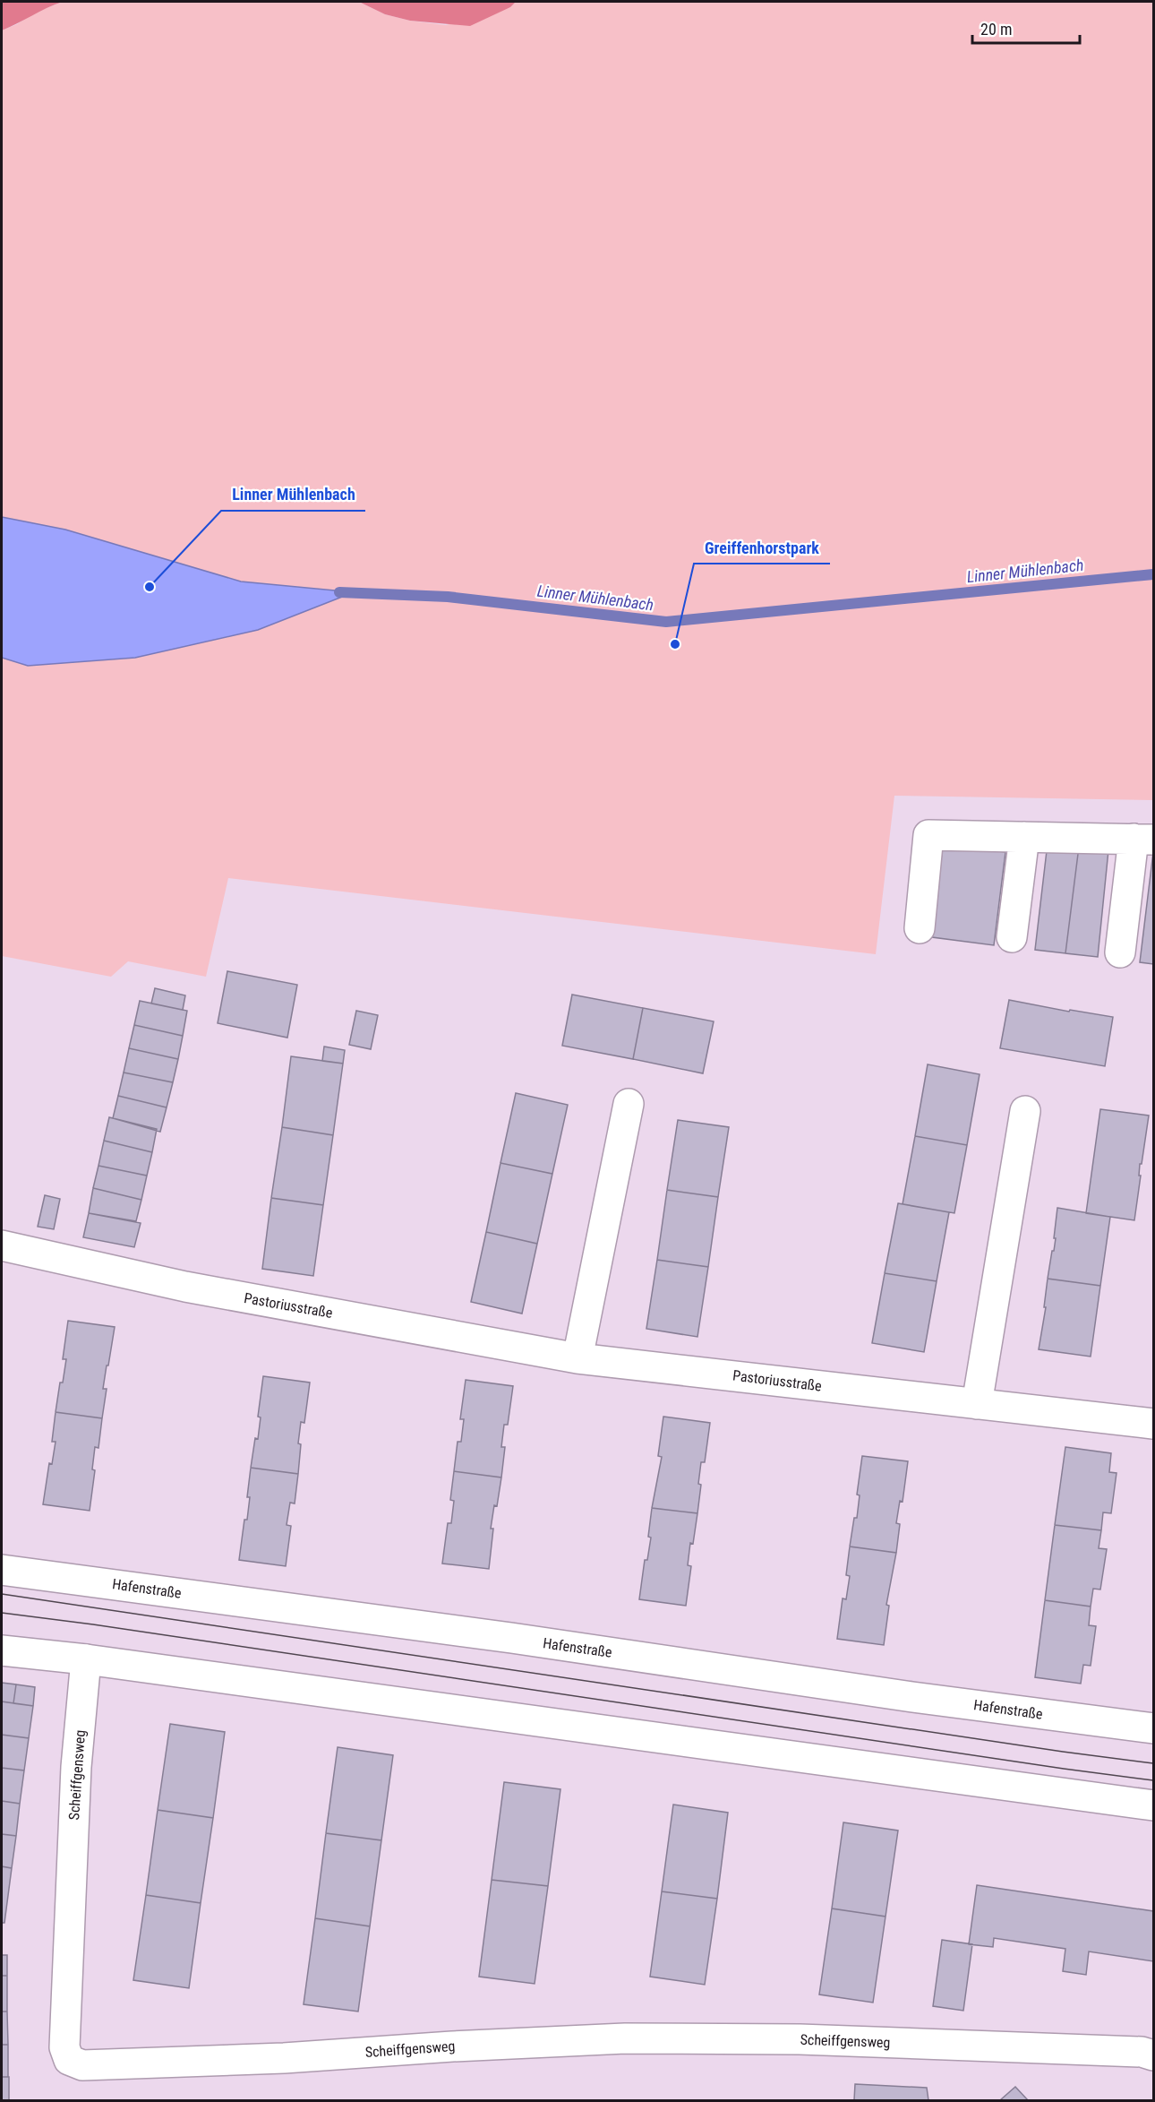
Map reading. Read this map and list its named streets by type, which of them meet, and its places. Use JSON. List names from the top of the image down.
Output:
{
  "streets": {
    "street": ["Pastoriusstraße", "Hafenstraße", "Scheiffgensweg"]
  },
  "water": ["Linner Mühlenbach"],
  "places": ["Linner Mühlenbach", "Greiffenhorstpark"],
  "scale_bar": "20 m"
}
